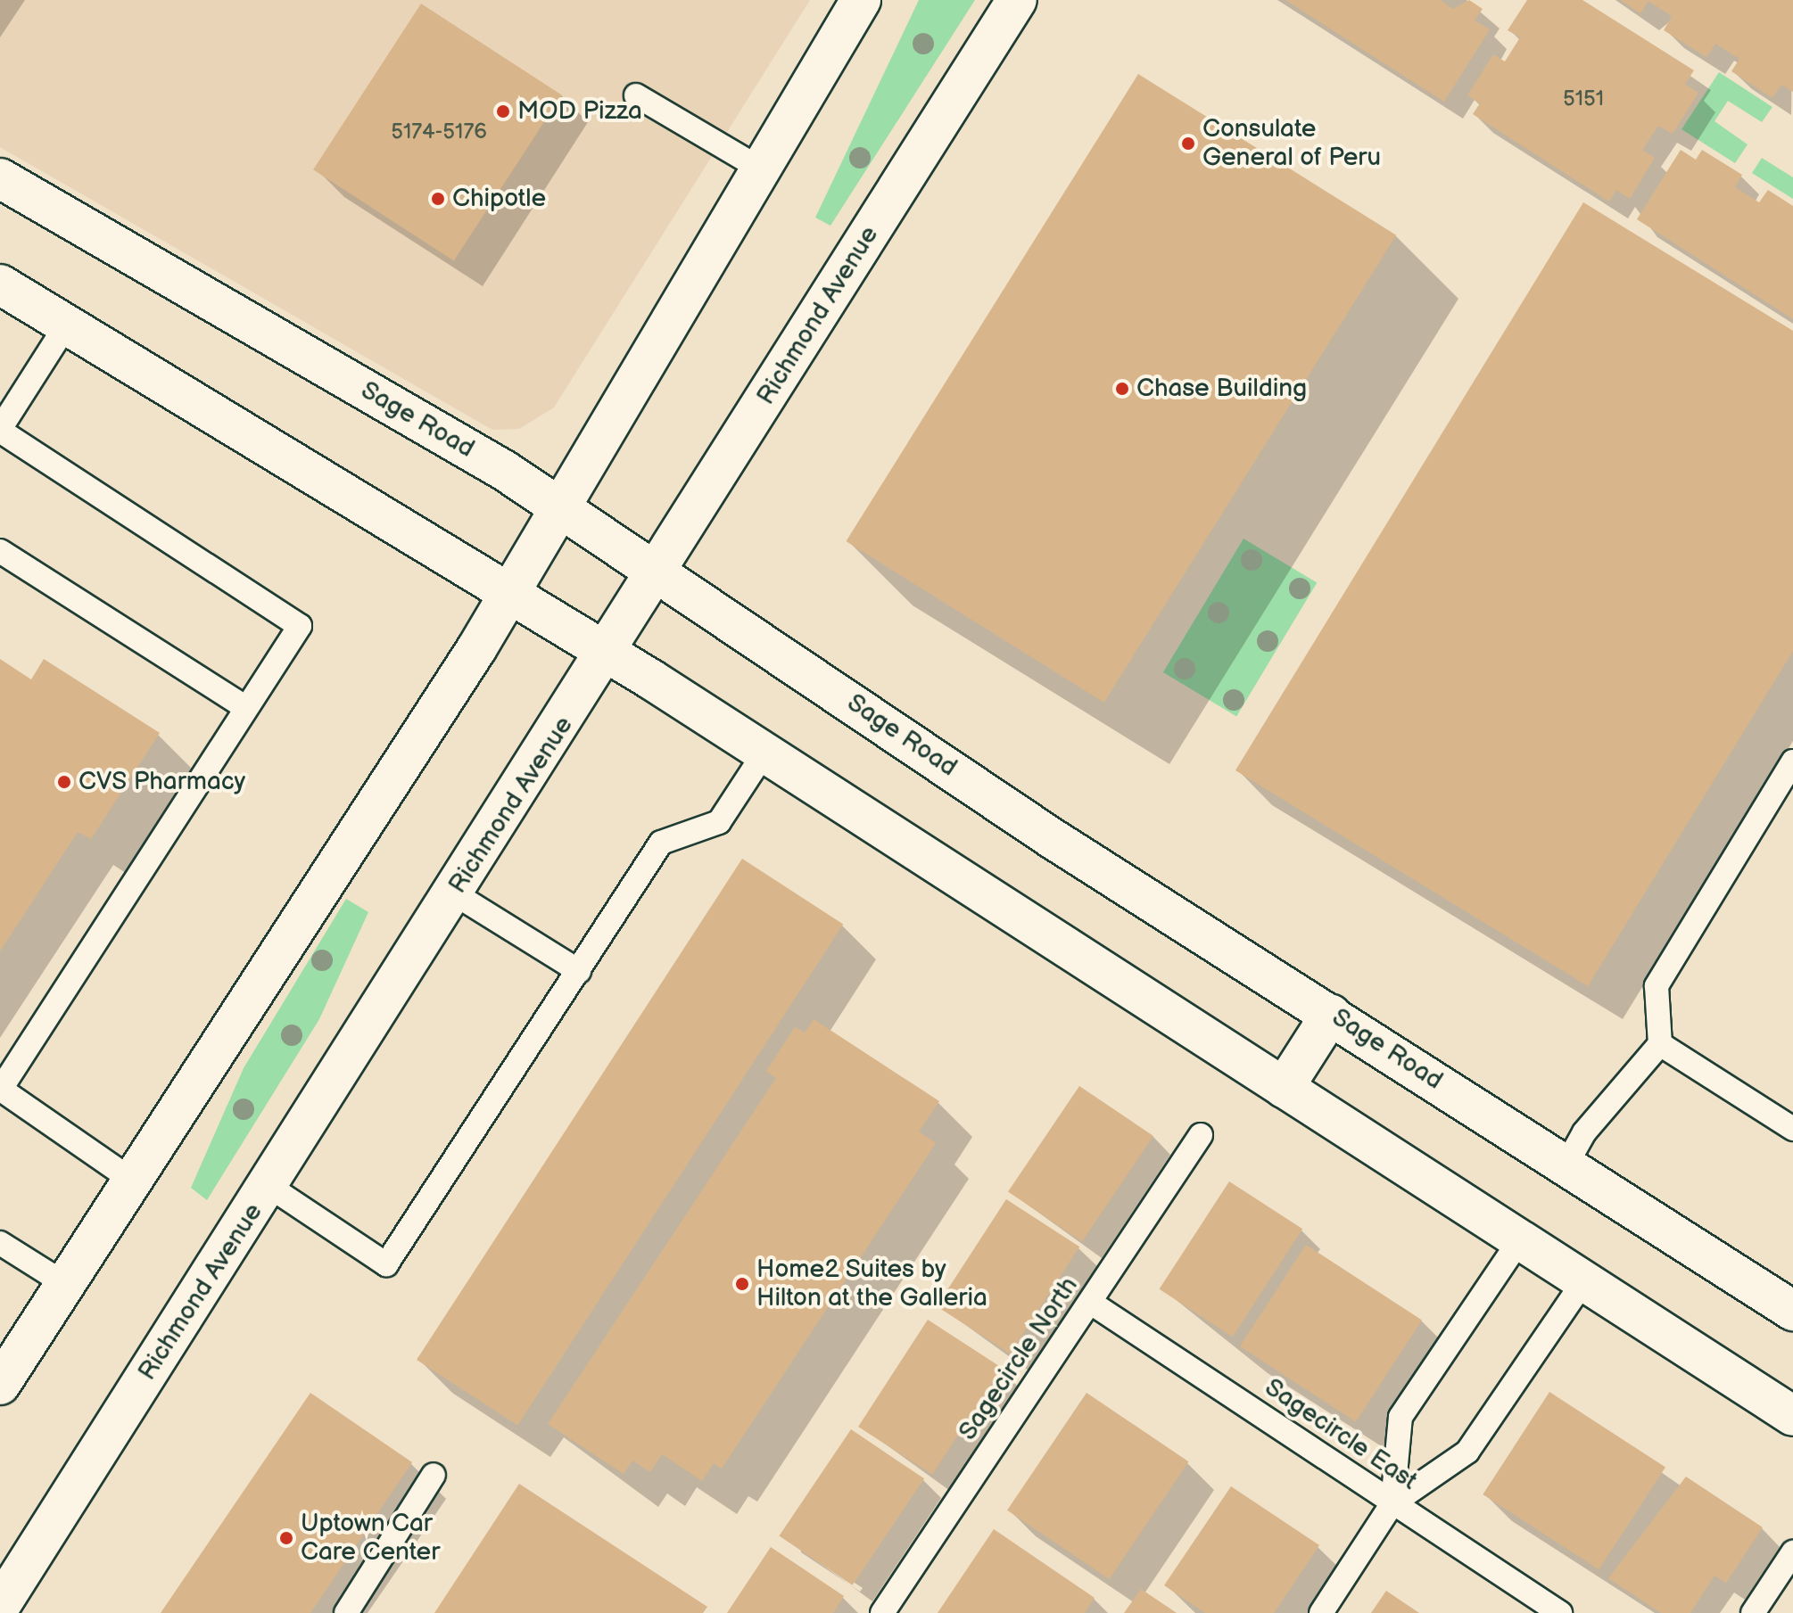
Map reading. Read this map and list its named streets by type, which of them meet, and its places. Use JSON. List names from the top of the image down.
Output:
{
  "streets": {
    "main road": ["Richmond Avenue", "Sage Road"],
    "lane": ["Sagecircle North", "Sagecircle East"]
  },
  "crossings": [
    ["Richmond Avenue", "Sage Road"],
    ["Sagecircle North", "Sagecircle East"]
  ],
  "places": [
    "MOD Pizza",
    "Consulate General of Peru",
    "Chipotle",
    "Chase Building",
    "CVS Pharmacy",
    "Home2 Suites by Hilton at the Galleria",
    "Uptown Car Care Center"
  ],
  "house_numbers": ["5151", "5174-5176"]
}
